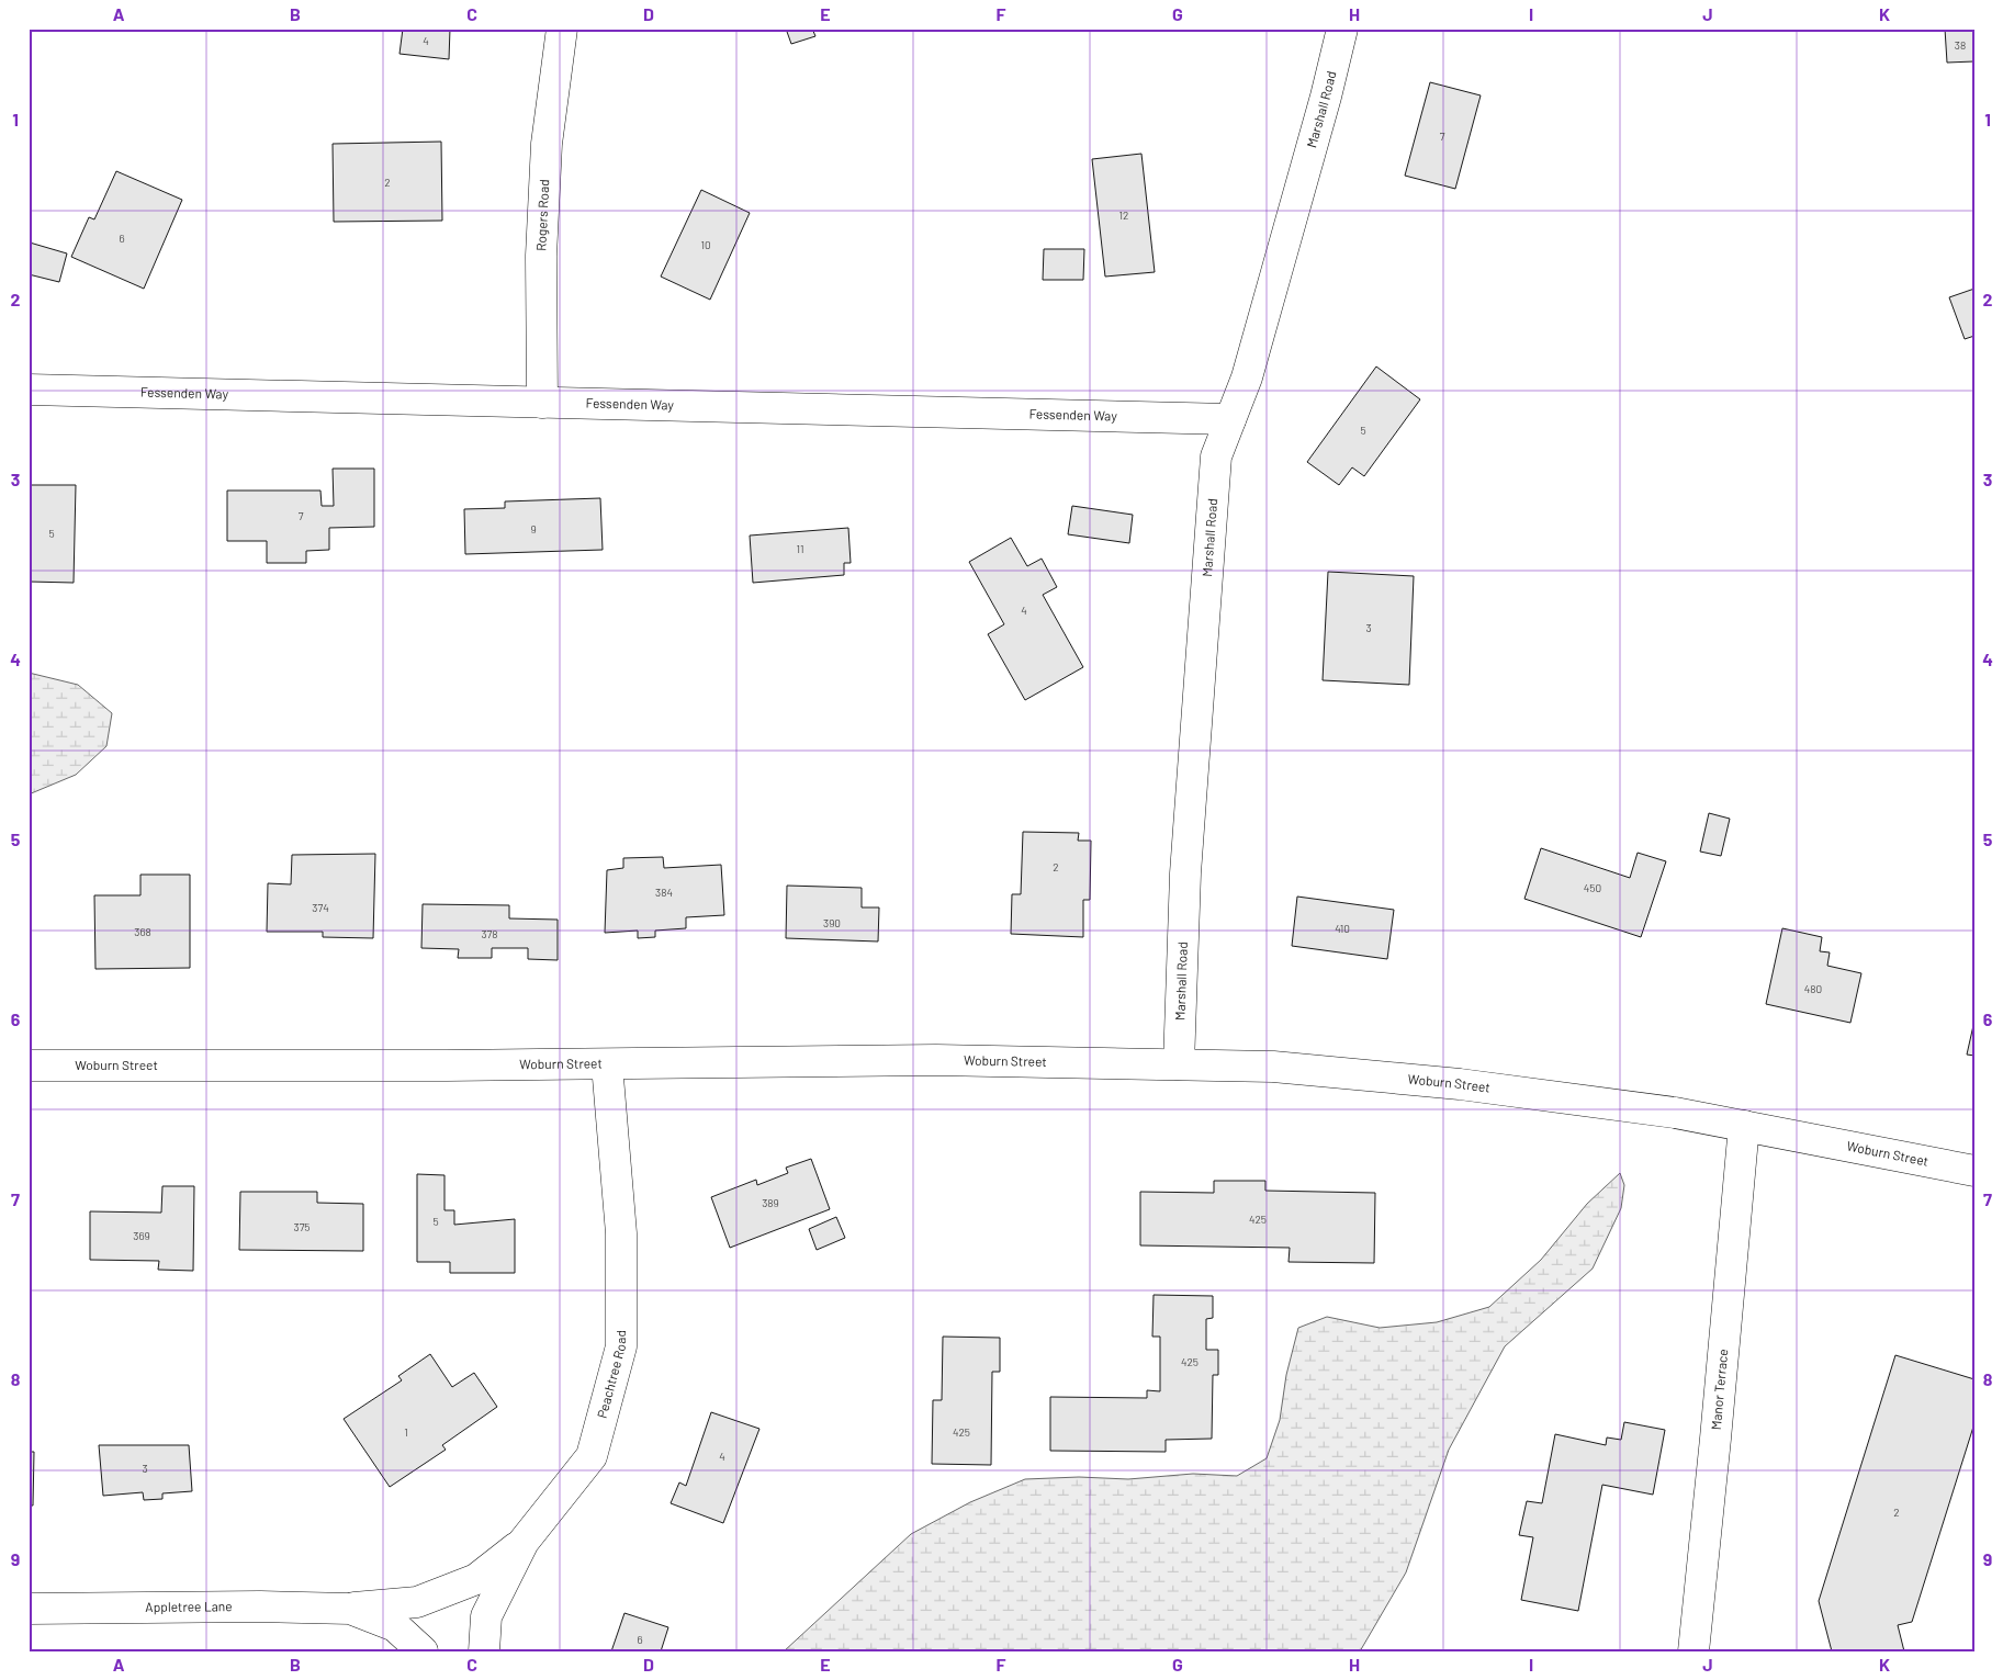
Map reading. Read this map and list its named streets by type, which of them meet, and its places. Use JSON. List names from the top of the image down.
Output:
{
  "streets": {
    "street": [
      "Marshall Road",
      "Rogers Road",
      "Fessenden Way",
      "Woburn Street",
      "Peachtree Road",
      "Manor Terrace",
      "Appletree Lane"
    ]
  },
  "crossings": [
    ["Marshall Road", "Fessenden Way"],
    ["Marshall Road", "Woburn Street"],
    ["Rogers Road", "Fessenden Way"],
    ["Woburn Street", "Peachtree Road"],
    ["Woburn Street", "Manor Terrace"],
    ["Peachtree Road", "Appletree Lane"]
  ],
  "house_numbers": [
    "4",
    "38",
    "7",
    "2",
    "12",
    "6",
    "10",
    "5",
    "7",
    "9",
    "5",
    "11",
    "4",
    "3",
    "2",
    "450",
    "384",
    "374",
    "390",
    "410",
    "368",
    "378",
    "480",
    "389",
    "425",
    "5",
    "375",
    "369",
    "425",
    "1",
    "425",
    "4",
    "3",
    "2",
    "6"
  ],
  "grid": {
    "columns": [
      "A",
      "B",
      "C",
      "D",
      "E",
      "F",
      "G",
      "H",
      "I",
      "J",
      "K"
    ],
    "rows": [
      "1",
      "2",
      "3",
      "4",
      "5",
      "6",
      "7",
      "8",
      "9"
    ]
  }
}
